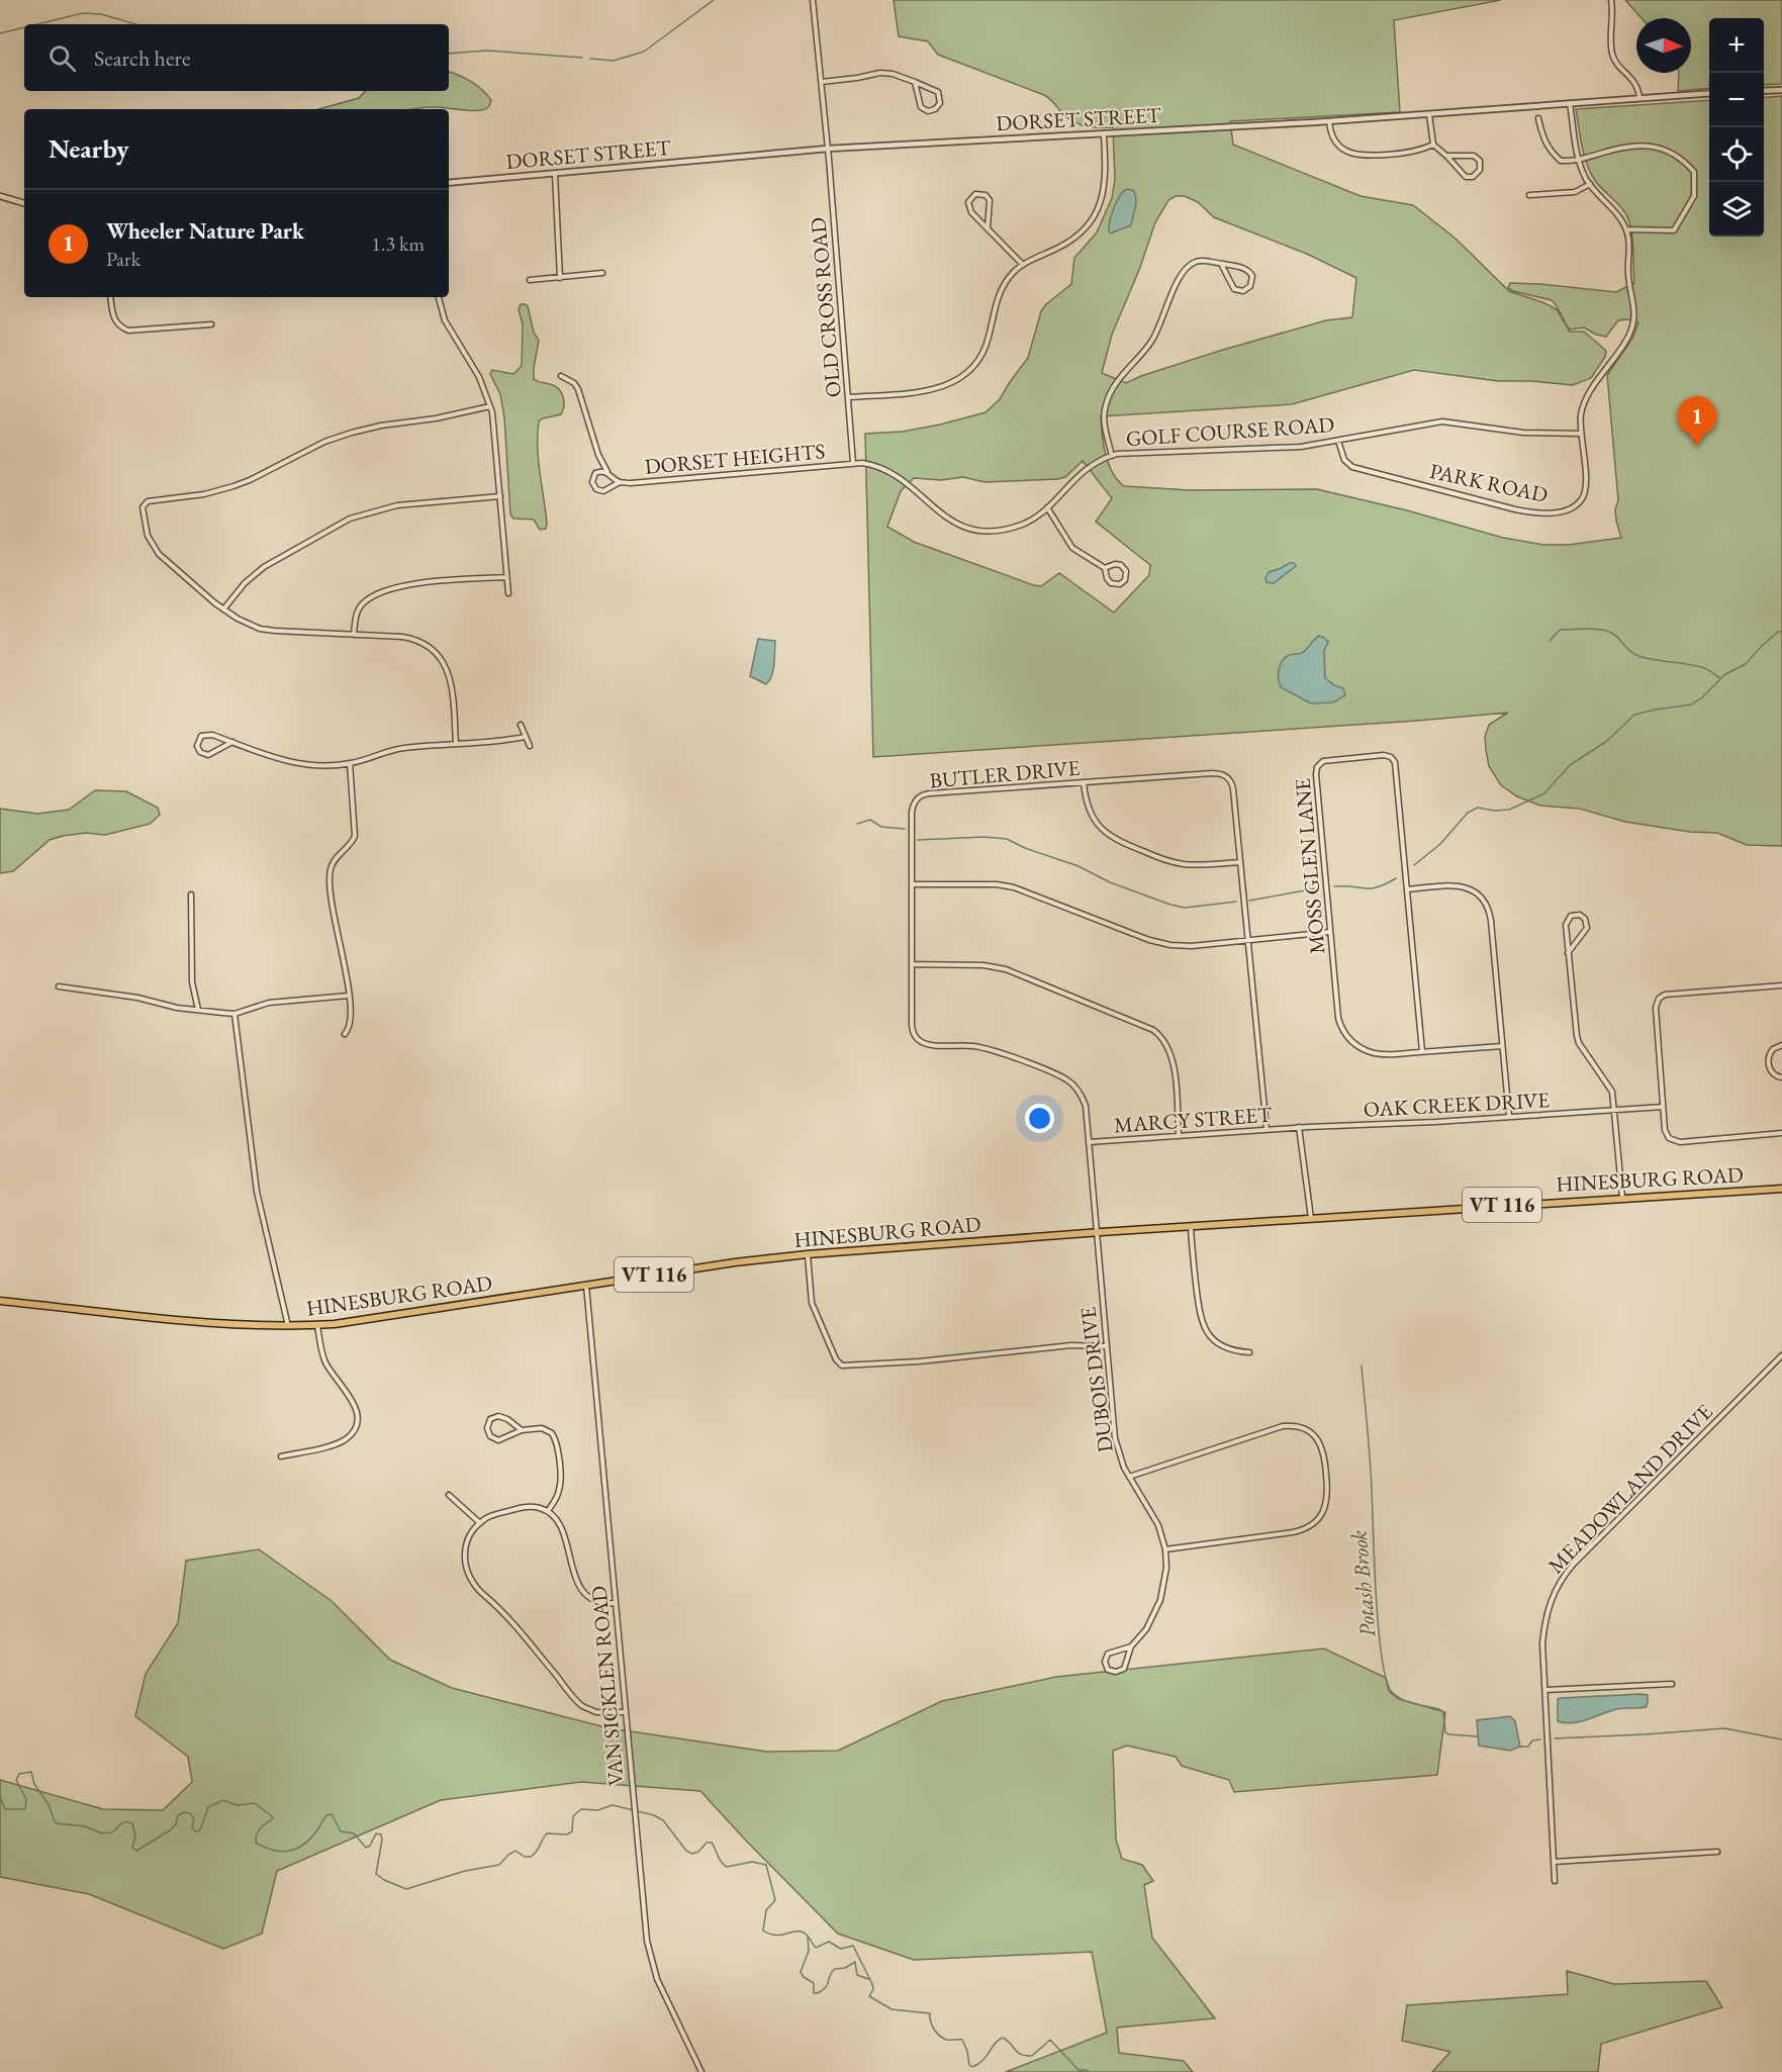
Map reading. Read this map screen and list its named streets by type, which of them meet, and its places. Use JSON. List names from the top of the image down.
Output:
{
  "streets": {
    "main road": ["HINESBURG ROAD", "VT 116"],
    "street": [
      "DORSET STREET",
      "OLD CROSS ROAD",
      "GOLF COURSE ROAD",
      "DORSET HEIGHTS",
      "PARK ROAD",
      "BUTLER DRIVE",
      "MOSS GLEN LANE",
      "OAK CREEK DRIVE",
      "MARCY STREET",
      "DUBOIS DRIVE",
      "MEADOWLAND DRIVE",
      "VAN SICKLEN ROAD"
    ]
  },
  "crossings": [
    ["DORSET STREET", "OLD CROSS ROAD"],
    ["OLD CROSS ROAD", "GOLF COURSE ROAD"],
    ["OLD CROSS ROAD", "DORSET HEIGHTS"],
    ["GOLF COURSE ROAD", "DORSET HEIGHTS"],
    ["GOLF COURSE ROAD", "PARK ROAD"],
    ["BUTLER DRIVE", "MARCY STREET"],
    ["BUTLER DRIVE", "HINESBURG ROAD"],
    ["BUTLER DRIVE", "DUBOIS DRIVE"],
    ["OAK CREEK DRIVE", "MARCY STREET"],
    ["HINESBURG ROAD", "DUBOIS DRIVE"],
    ["HINESBURG ROAD", "VAN SICKLEN ROAD"]
  ],
  "water": ["Potash Brook"],
  "north": "right",
  "page": {
    "map_buttons": ["+", "−"],
    "search": "Search here",
    "heading": "Nearby",
    "list": [
      {
        "mark": "1",
        "name": "Wheeler Nature Park",
        "note": "Park",
        "value": "1.3 km"
      }
    ],
    "pins": "1"
  }
}
